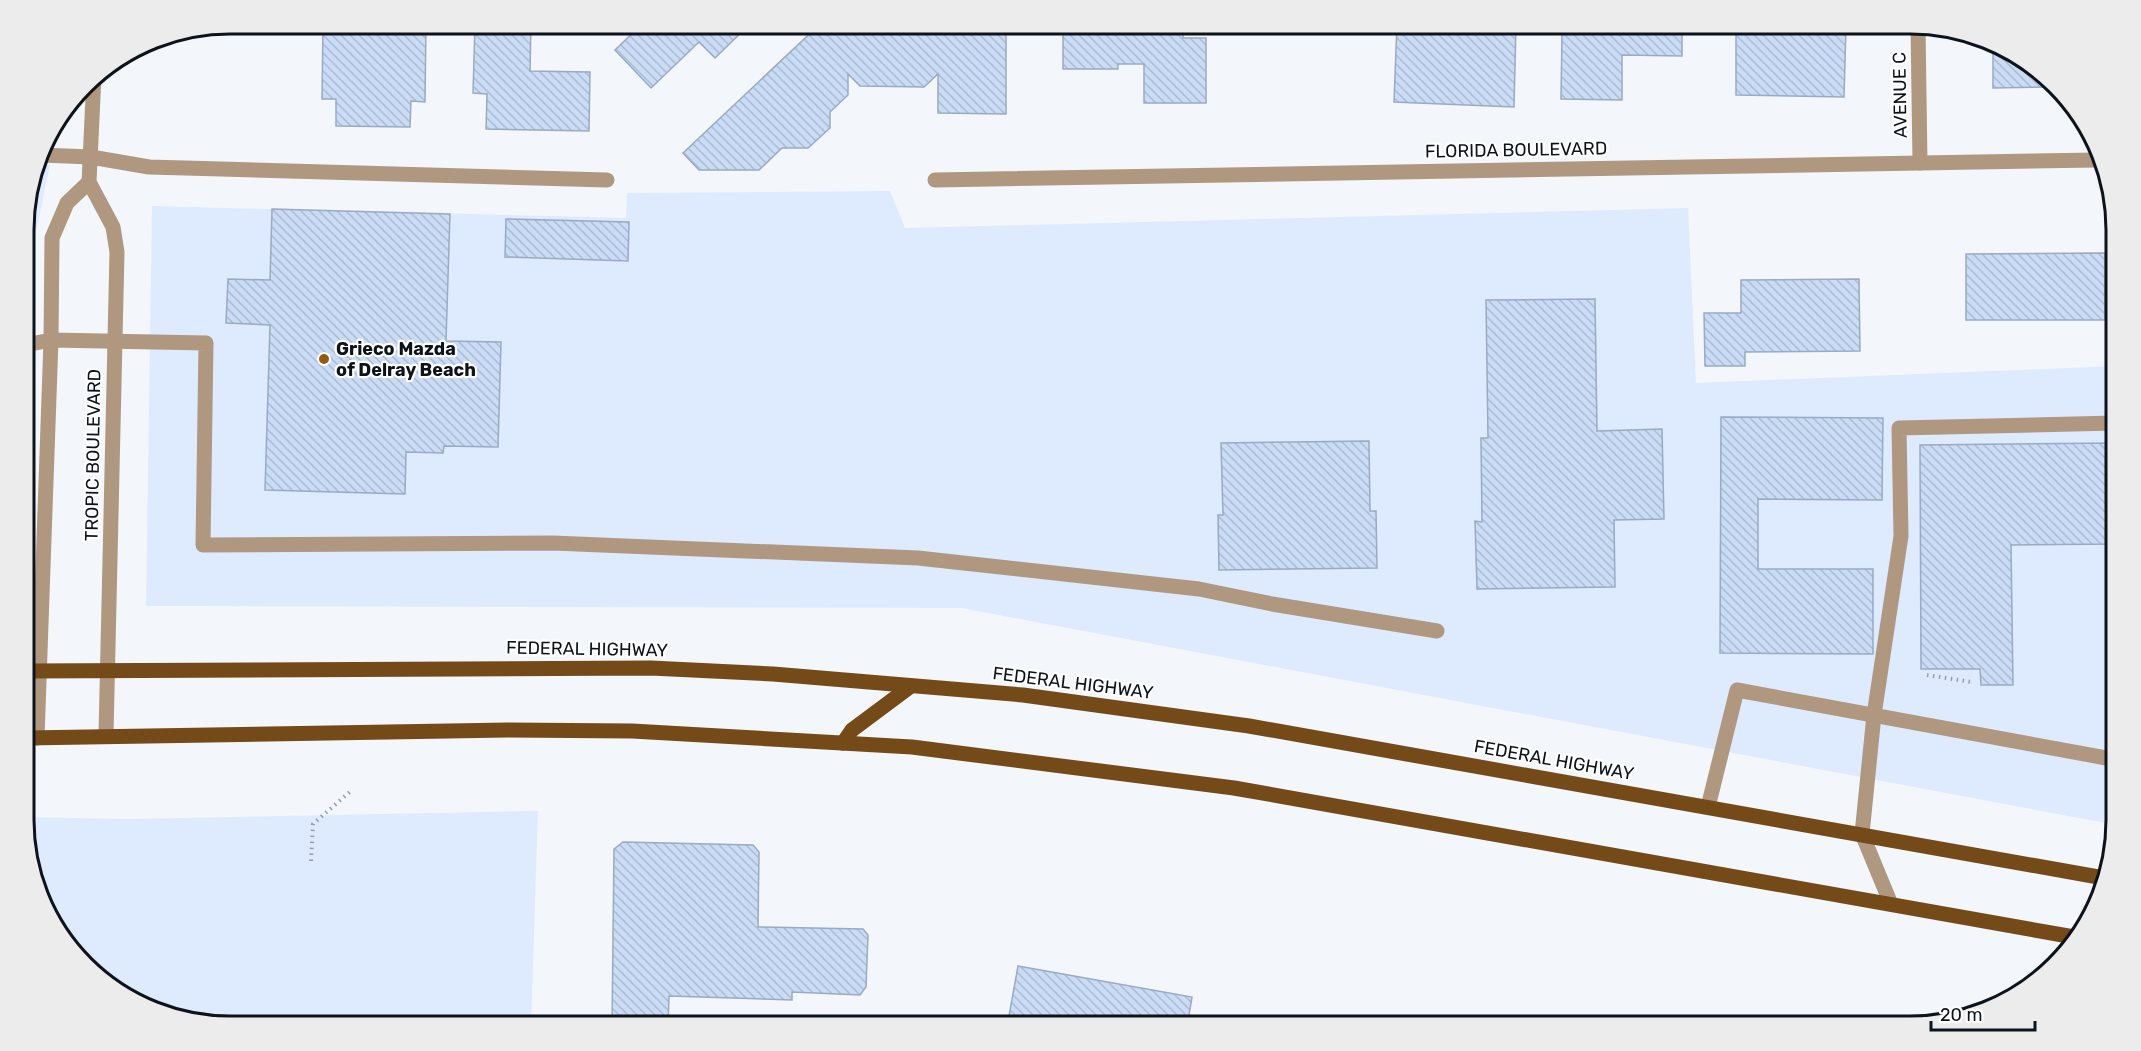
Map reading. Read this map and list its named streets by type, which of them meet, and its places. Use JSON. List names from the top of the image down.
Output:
{
  "streets": {
    "main road": ["FEDERAL HIGHWAY"],
    "street": ["AVENUE C", "FLORIDA BOULEVARD", "TROPIC BOULEVARD"]
  },
  "crossings": [
    ["AVENUE C", "FLORIDA BOULEVARD"],
    ["TROPIC BOULEVARD", "FEDERAL HIGHWAY"]
  ],
  "places": ["Grieco Mazda of Delray Beach"],
  "scale_bar": "20 m"
}
